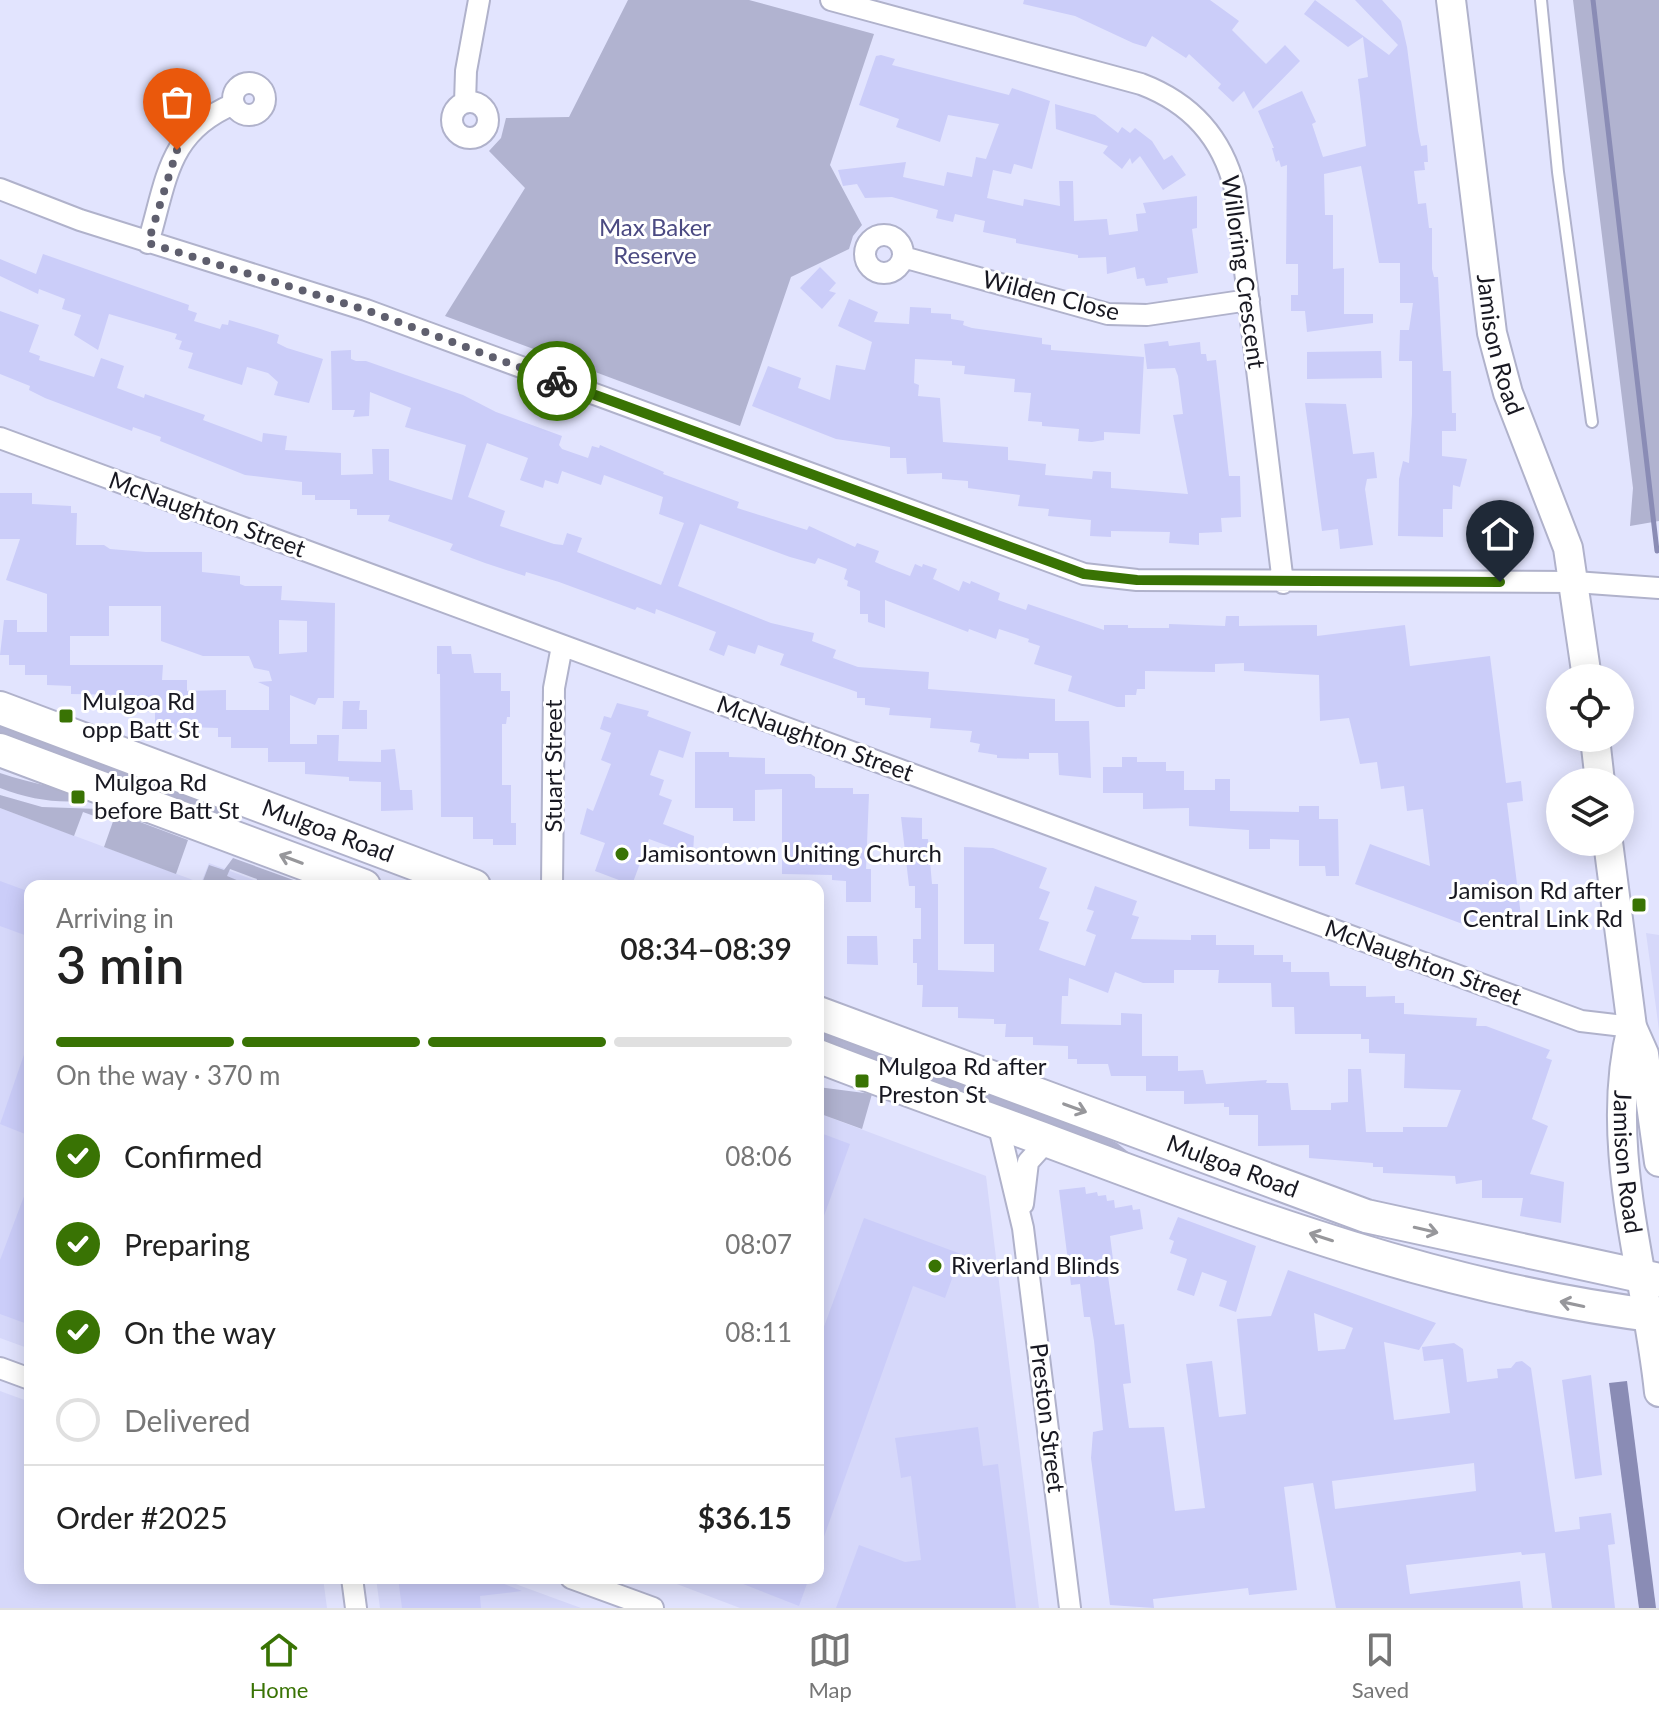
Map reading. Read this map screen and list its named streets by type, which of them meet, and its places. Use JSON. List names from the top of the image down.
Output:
{
  "streets": {
    "main road": ["Mulgoa Road"],
    "street": [
      "Willoring Crescent",
      "Wilden Close",
      "Jamison Road",
      "McNaughton Street",
      "Stuart Street",
      "Preston Street"
    ]
  },
  "crossings": [
    ["Willoring Crescent", "Wilden Close"],
    ["Jamison Road", "McNaughton Street"],
    ["Jamison Road", "Mulgoa Road"],
    ["McNaughton Street", "Stuart Street"],
    ["Mulgoa Road", "Preston Street"]
  ],
  "parks": ["Max Baker Reserve"],
  "places": {
    "transit": [
      "Mulgoa Rd opp Batt St",
      "Mulgoa Rd before Batt St",
      "Jamison Rd after Central Link Rd",
      "Mulgoa Rd after Preston St"
    ],
    "other": ["Jamisontown Uniting Church", "Riverland Blinds"]
  },
  "page": {
    "heading": ["3 min", "Arriving in", "08:34–08:39"],
    "panel": ["Order #2025", "$36.15"],
    "bar": "On the way · 370 m",
    "list": [
      ["Confirmed", "08:06"],
      ["Preparing", "08:07"],
      ["On the way", "08:11"],
      "Delivered"
    ],
    "tabs": ["Home", "Map", "Saved"]
  }
}
